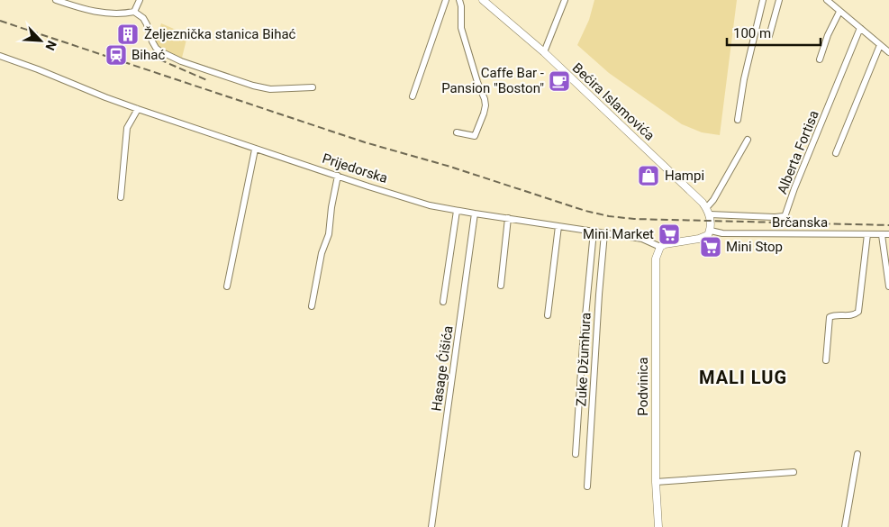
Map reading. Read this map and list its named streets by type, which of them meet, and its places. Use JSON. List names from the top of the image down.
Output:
{
  "streets": {
    "street": [
      "Bećira Islamovića",
      "Alberta Fortisa",
      "Prijedorska",
      "Brčanska",
      "Zuke Džumhura",
      "Hasage Ćišića",
      "Podvinica"
    ]
  },
  "crossings": [
    ["Bećira Islamovića", "Alberta Fortisa"],
    ["Prijedorska", "Zuke Džumhura"],
    ["Prijedorska", "Hasage Ćišića"],
    ["Prijedorska", "Podvinica"]
  ],
  "districts": ["MALI LUG"],
  "places": {
    "building": ["Željeznička stanica Bihać"],
    "station": ["Bihać"],
    "cafe": ["Caffe Bar - Pansion \"Boston\""],
    "shop": ["Hampi"],
    "supermarket": ["Mini Market", "Mini Stop"]
  },
  "scale_bar": "100 m",
  "north": "bottom right"
}
